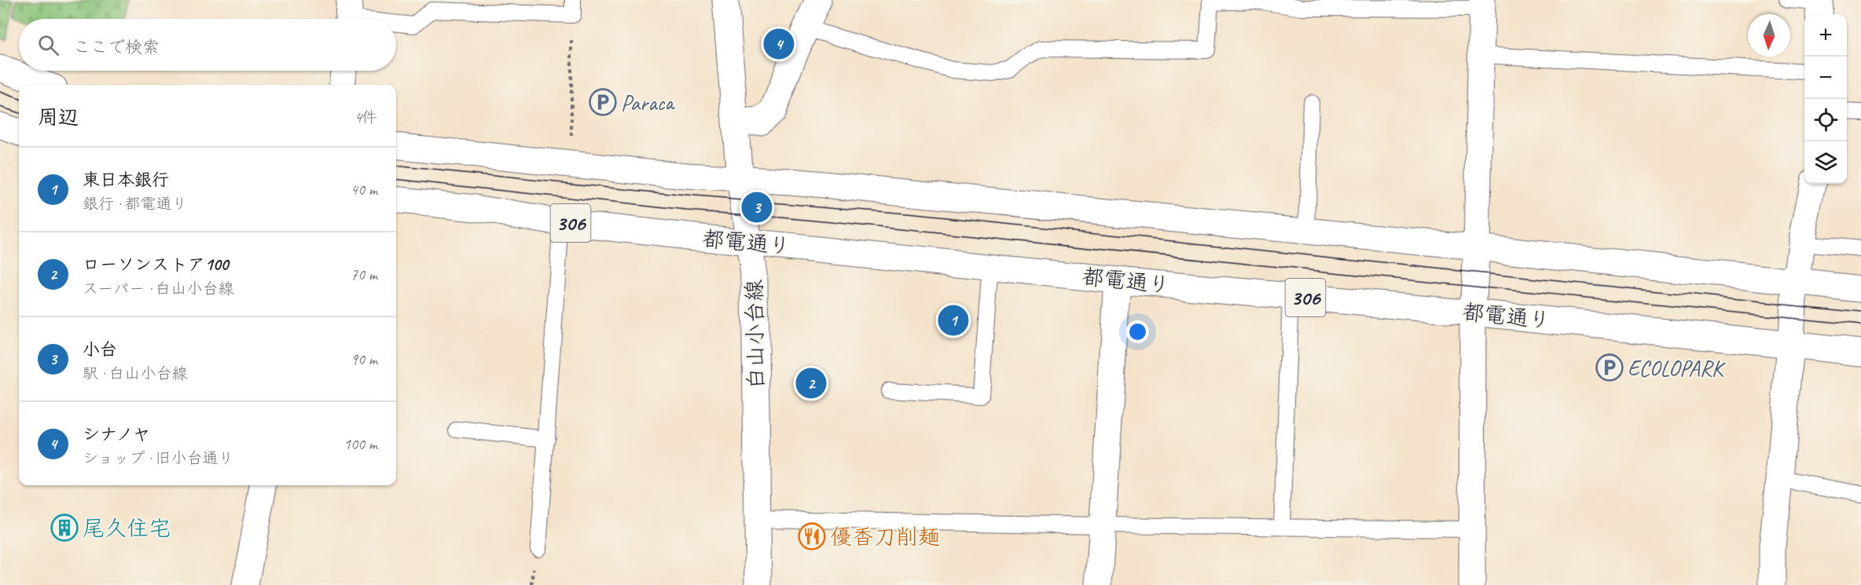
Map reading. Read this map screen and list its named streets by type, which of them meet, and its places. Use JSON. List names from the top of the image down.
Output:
{
  "streets": {
    "main road": ["306", "都電通り", "白山小台線"]
  },
  "crossings": [
    ["都電通り", "白山小台線"]
  ],
  "places": {
    "parking": ["Paraca", "ECOLOPARK"],
    "building": ["尾久住宅"],
    "restaurant": ["優香刀削麺"]
  },
  "north": "bottom",
  "page": {
    "map_buttons": ["+", "−"],
    "search": "ここで検索",
    "pins": [
      "4",
      "3",
      "1",
      "2"
    ],
    "heading": ["周辺", "4件"],
    "list": [
      {
        "mark": "1",
        "name": "東日本銀行",
        "note": "銀行 · 都電通り",
        "value": "40 m"
      },
      {
        "mark": "2",
        "name": "ローソンストア100",
        "note": "スーパー · 白山小台線",
        "value": "70 m"
      },
      {
        "mark": "3",
        "name": "小台",
        "note": "駅 · 白山小台線",
        "value": "90 m"
      },
      {
        "mark": "4",
        "name": "シナノヤ",
        "note": "ショップ · 旧小台通り",
        "value": "100 m"
      }
    ]
  }
}
